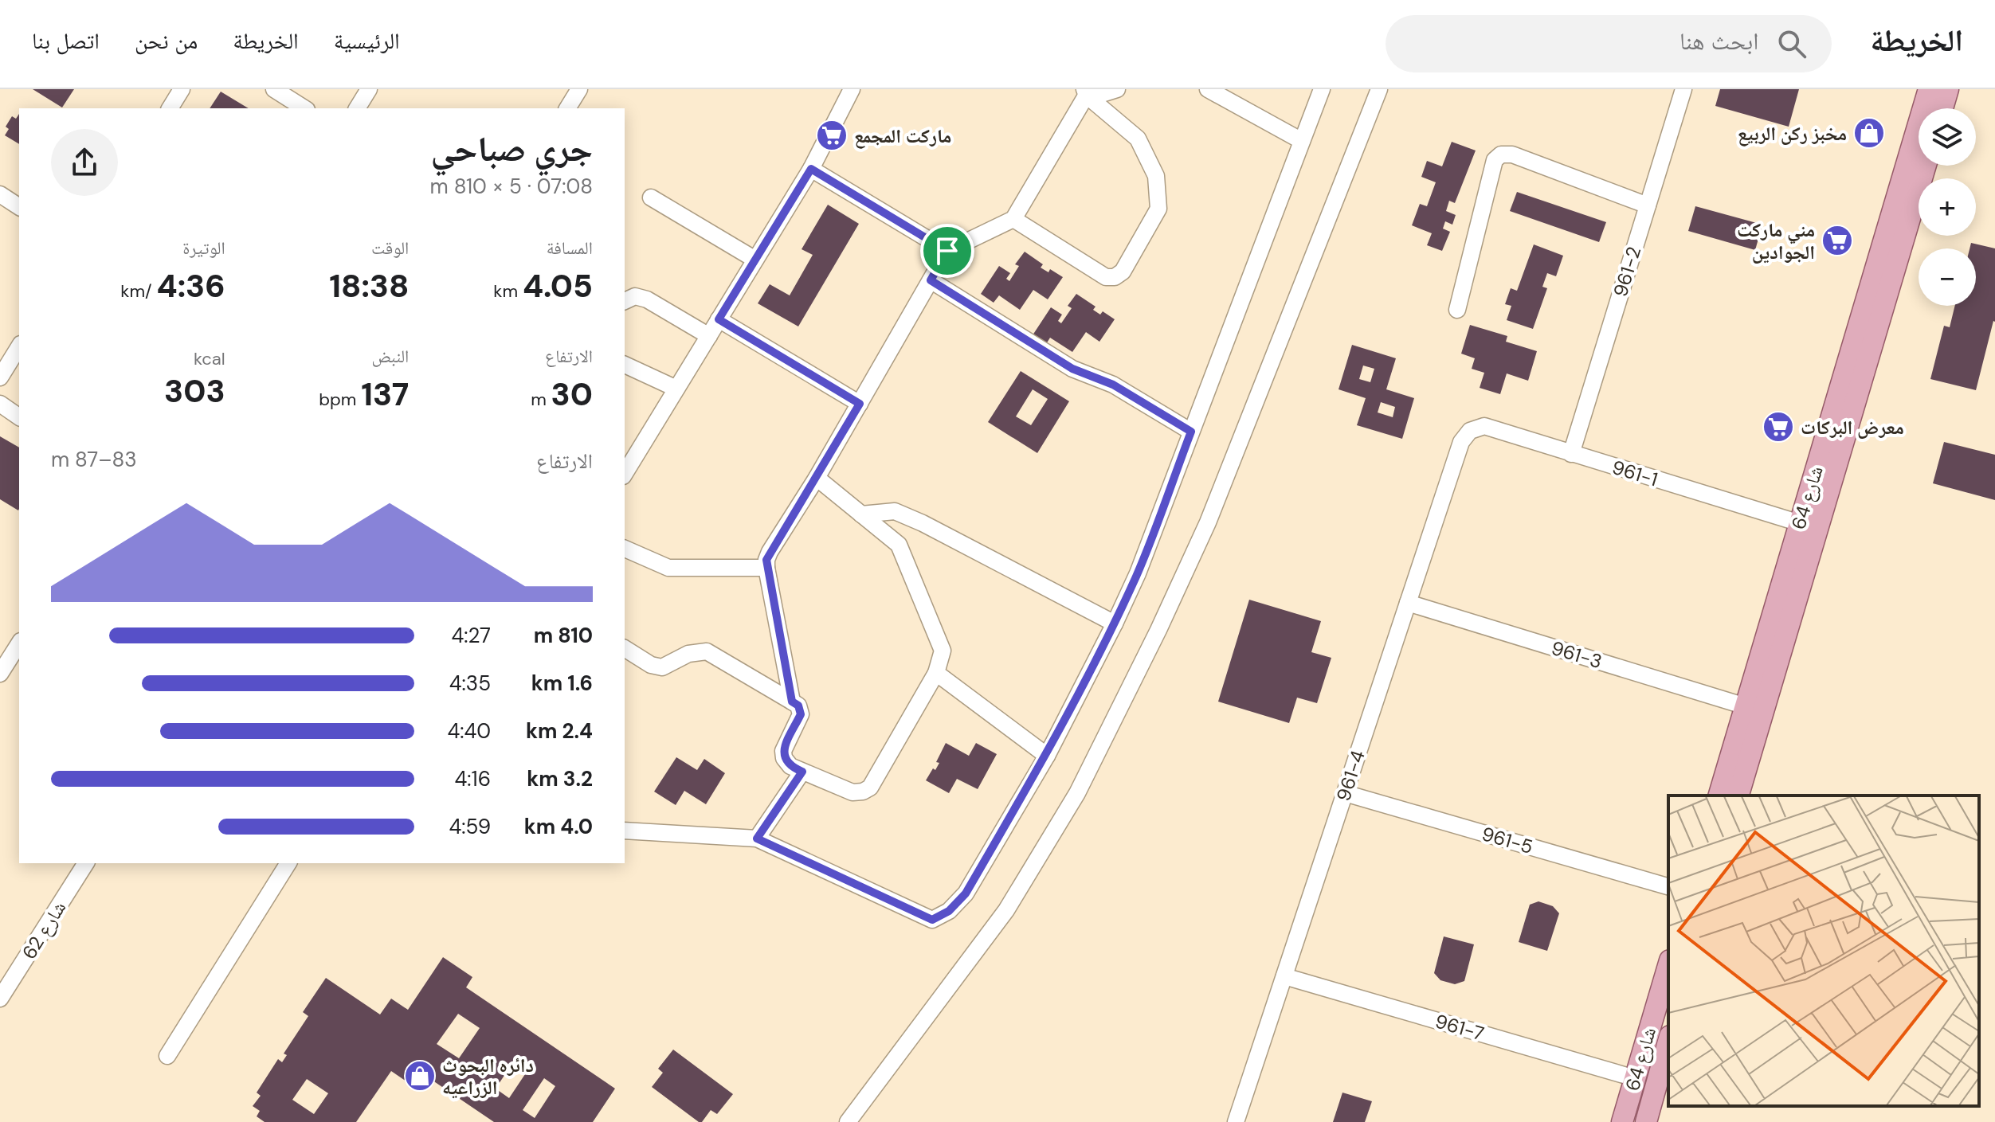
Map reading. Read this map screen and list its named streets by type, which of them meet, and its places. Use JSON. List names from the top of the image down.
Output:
{
  "streets": {
    "main road": ["شارع 64"],
    "street": [
      "961-2",
      "961-1",
      "961-3",
      "961-4",
      "961-5",
      "شارع 62",
      "961-7"
    ]
  },
  "crossings": [
    ["961-2", "961-1"],
    ["961-1", "شارع 64"],
    ["961-1", "961-4"],
    ["شارع 64", "961-3"],
    ["شارع 64", "961-7"],
    ["961-3", "961-4"],
    ["961-4", "961-5"],
    ["961-4", "961-7"]
  ],
  "places": {
    "shop": ["مخبز ركن الربيع", "دائره البحوث الزراعيه"],
    "supermarket": ["ماركت المجمع", "مني ماركت الجوادين", "معرض البركات"]
  },
  "page": {
    "header": "الخريطة",
    "search": "ابحث هنا",
    "nav": [
      "الرئيسية",
      "الخريطة",
      "من نحن",
      "اتصل بنا"
    ],
    "map_buttons": ["+", "−"],
    "heading": ["جري صباحي", "07:08 · 5 × 810 m"],
    "stats": [
      ["المسافة", "4.05 km"],
      ["الوقت", "18:38"],
      ["الوتيرة", "4:36 /km"],
      ["الارتفاع", "30 m"],
      ["النبض", "137 bpm"],
      ["kcal", "303"]
    ],
    "chart": ["الارتفاع", "83–87 m"],
    "list": [
      {
        "name": "810 m",
        "note": "4:27"
      },
      {
        "name": "1.6 km",
        "note": "4:35"
      },
      {
        "name": "2.4 km",
        "note": "4:40"
      },
      {
        "name": "3.2 km",
        "note": "4:16"
      },
      {
        "name": "4.0 km",
        "note": "4:59"
      }
    ]
  }
}
